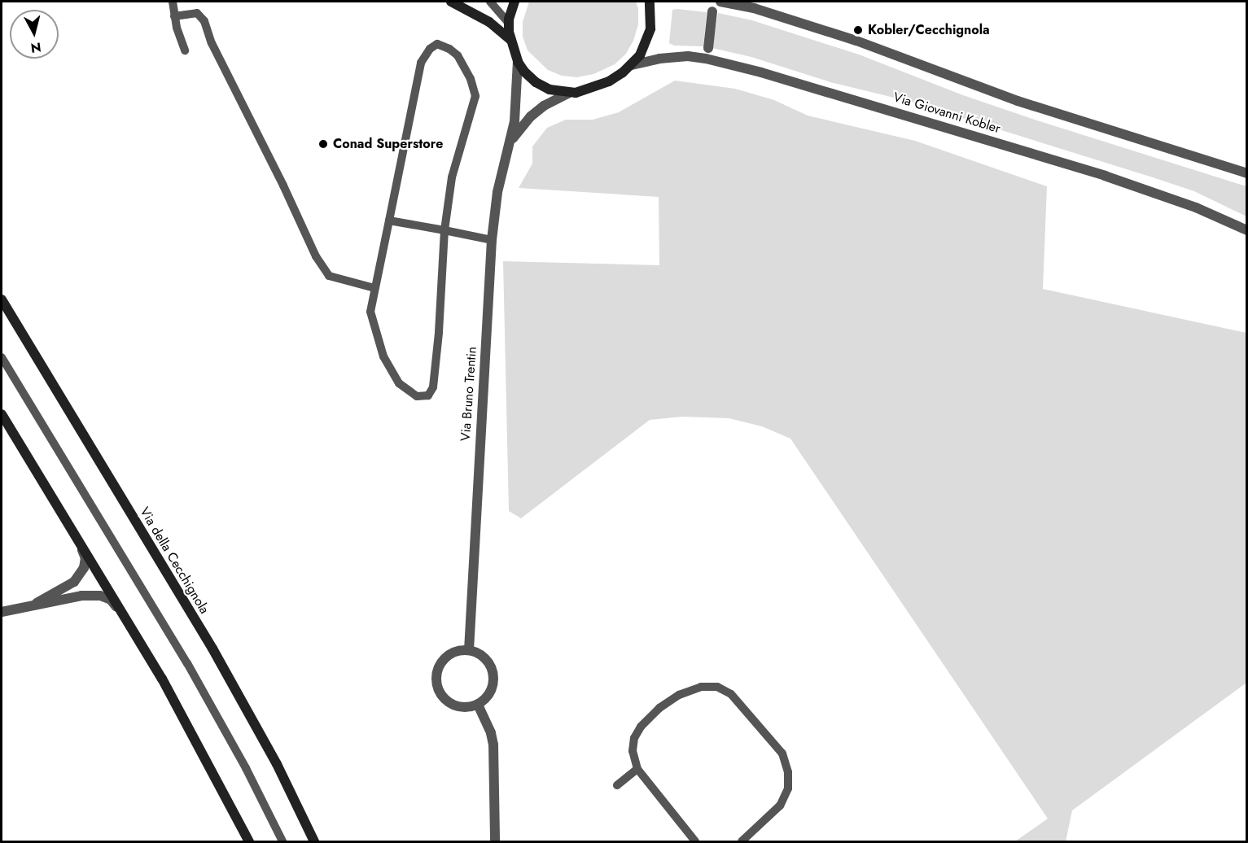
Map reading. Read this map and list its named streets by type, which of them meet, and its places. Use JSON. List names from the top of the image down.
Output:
{
  "streets": {
    "street": ["Via Giovanni Kobler", "Via Bruno Trentin", "Via della Cecchignola"]
  },
  "places": ["Kobler/Cecchignola", "Conad Superstore"],
  "north": "bottom"
}
